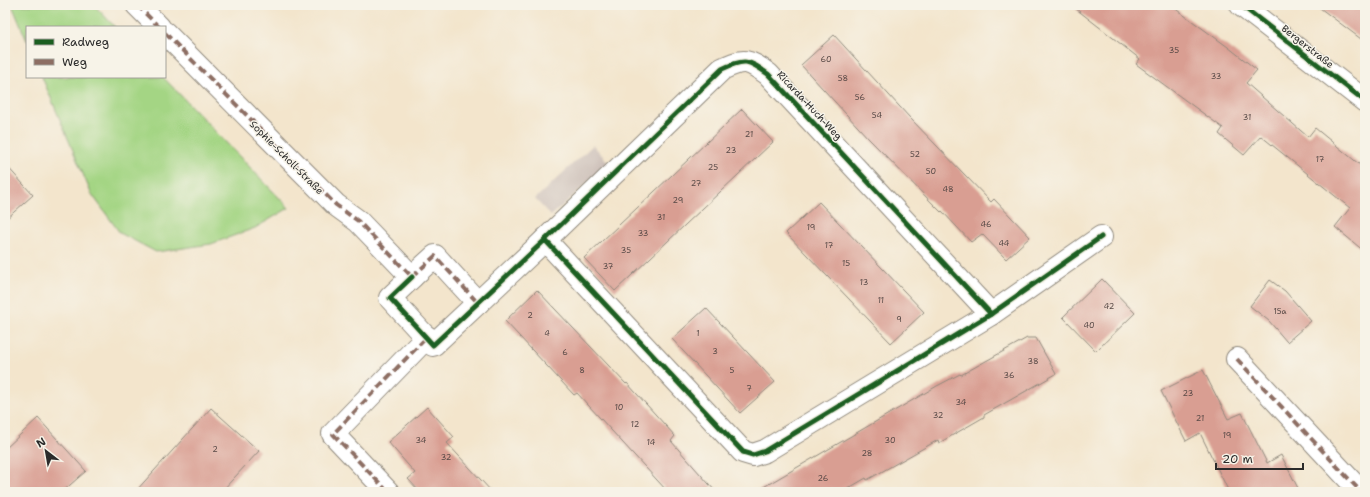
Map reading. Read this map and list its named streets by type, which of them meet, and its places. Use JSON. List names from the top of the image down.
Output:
{
  "streets": {
    "street": ["Bergerstraße", "Ricarda-Huch-Weg", "Sophie-Scholl-Straße"]
  },
  "house_numbers": [
    "35",
    "60",
    "33",
    "58",
    "56",
    "54",
    "31",
    "21",
    "23",
    "52",
    "17",
    "25",
    "50",
    "27",
    "48",
    "29",
    "31",
    "46",
    "19",
    "33",
    "44",
    "17",
    "35",
    "15",
    "37",
    "13",
    "11",
    "42",
    "15a",
    "2",
    "9",
    "40",
    "4",
    "1",
    "3",
    "6",
    "38",
    "8",
    "5",
    "36",
    "7",
    "23",
    "34",
    "10",
    "32",
    "21",
    "12",
    "19",
    "34",
    "30",
    "14",
    "2",
    "28",
    "32",
    "26"
  ],
  "legend": ["Radweg", "Weg"],
  "scale_bar": "20 m",
  "north": "top left"
}
